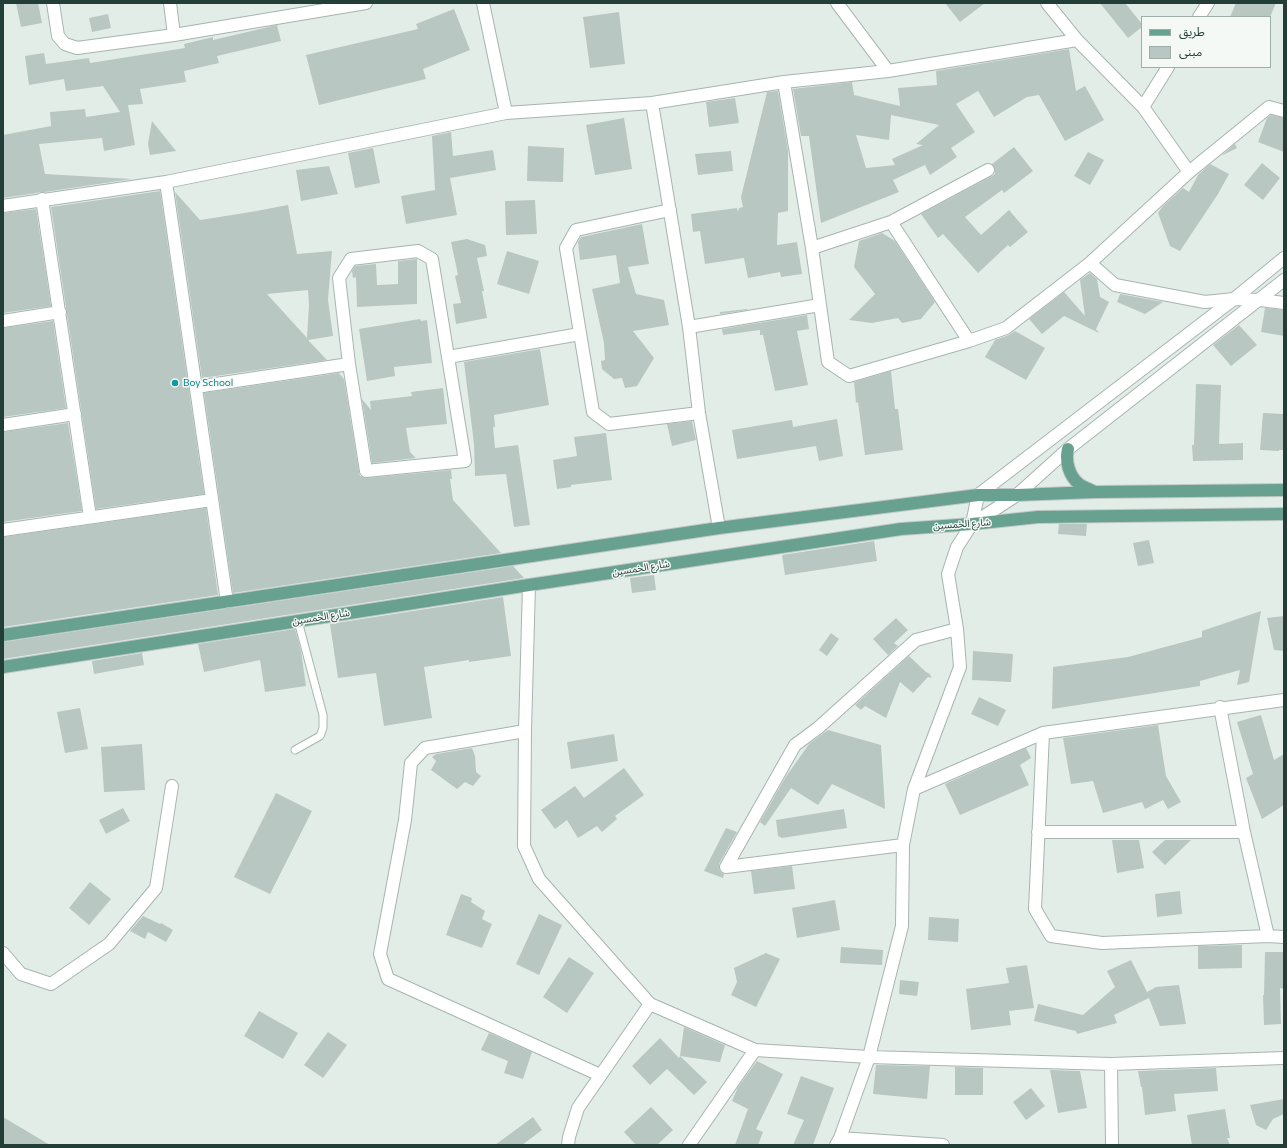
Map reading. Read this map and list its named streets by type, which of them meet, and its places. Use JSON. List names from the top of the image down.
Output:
{
  "streets": {
    "main road": ["شارع الخمسين"]
  },
  "places": ["Boy School"],
  "legend": ["طريق", "مبنى"]
}
